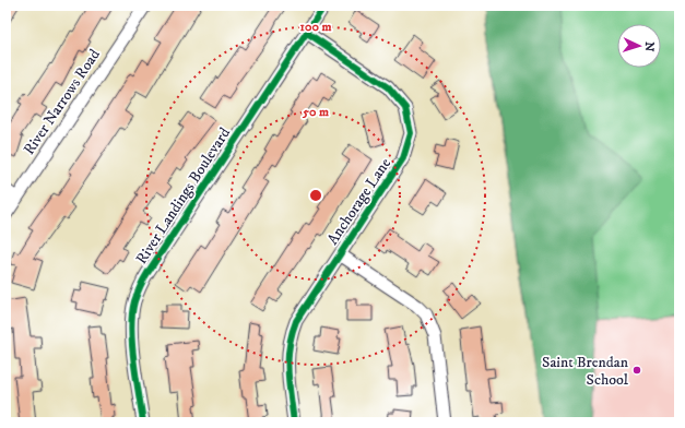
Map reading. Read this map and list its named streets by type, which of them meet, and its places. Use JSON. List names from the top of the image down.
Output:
{
  "streets": {
    "street": ["River Narrows Road", "River Landings Boulevard", "Anchorage Lane"]
  },
  "crossings": [
    ["River Landings Boulevard", "Anchorage Lane"]
  ],
  "places": ["Saint Brendan School"],
  "north": "right",
  "rings": ["100 m", "50 m"]
}
